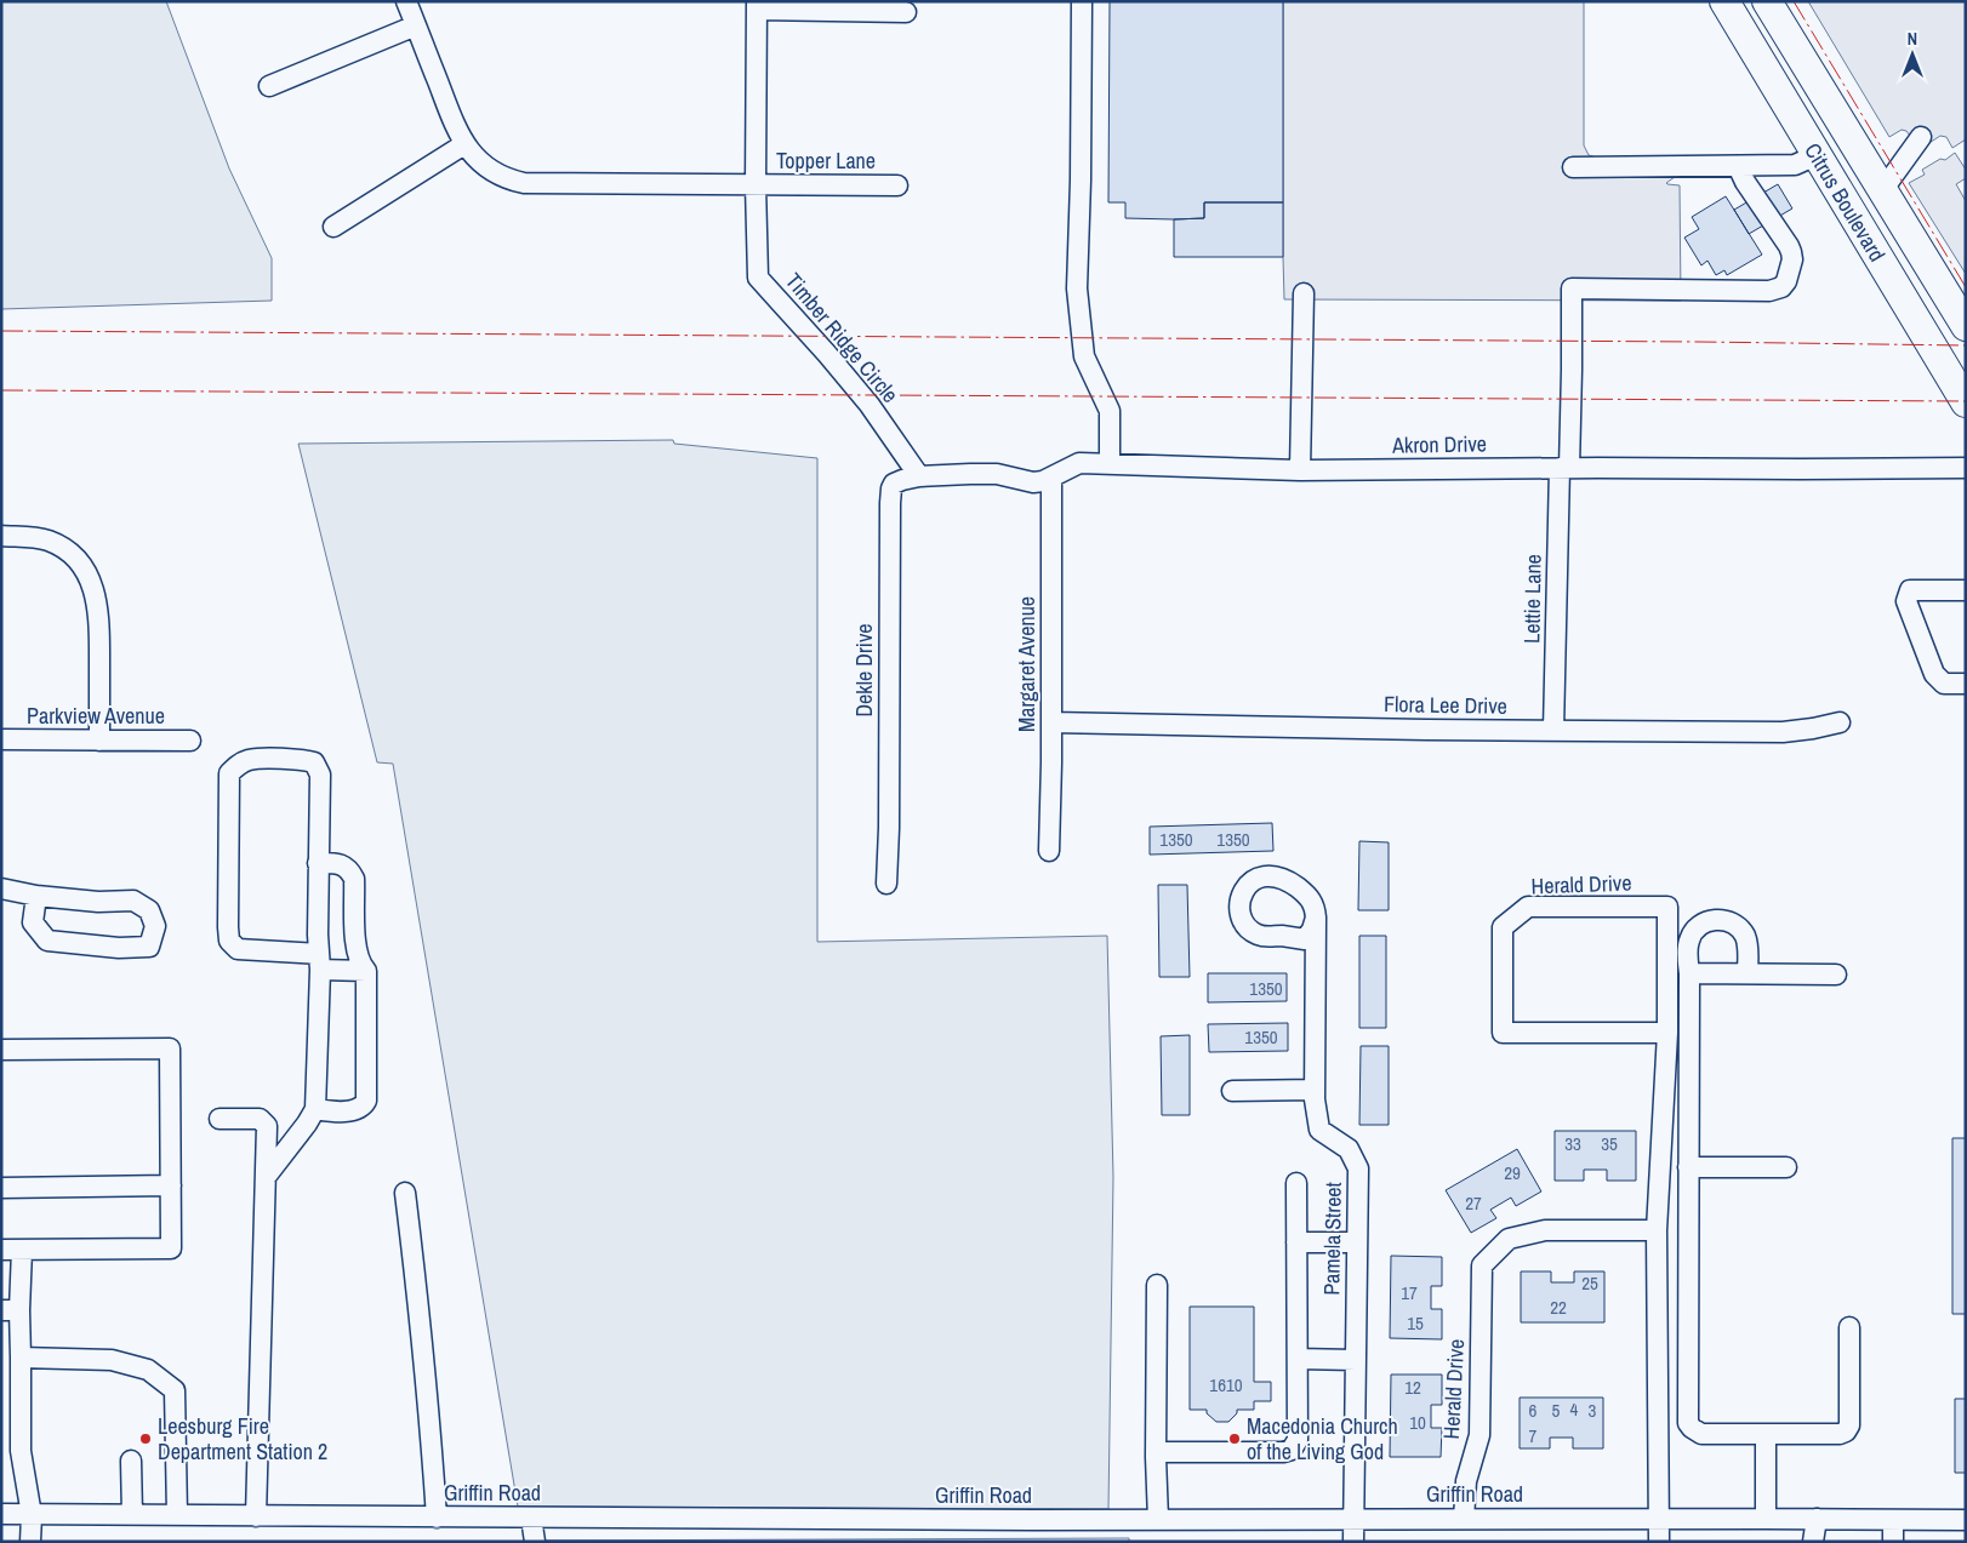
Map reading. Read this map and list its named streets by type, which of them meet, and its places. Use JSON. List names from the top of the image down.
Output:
{
  "streets": {
    "highway": ["Citrus Boulevard"],
    "street": [
      "Topper Lane",
      "Timber Ridge Circle",
      "Akron Drive",
      "Lettie Lane",
      "Margaret Avenue",
      "Dekle Drive",
      "Flora Lee Drive",
      "Parkview Avenue",
      "Herald Drive",
      "Pamela Street",
      "Griffin Road"
    ]
  },
  "crossings": [
    ["Topper Lane", "Timber Ridge Circle"],
    ["Timber Ridge Circle", "Akron Drive"],
    ["Timber Ridge Circle", "Dekle Drive"],
    ["Akron Drive", "Lettie Lane"],
    ["Akron Drive", "Margaret Avenue"],
    ["Akron Drive", "Dekle Drive"],
    ["Lettie Lane", "Flora Lee Drive"],
    ["Margaret Avenue", "Flora Lee Drive"],
    ["Herald Drive", "Griffin Road"],
    ["Pamela Street", "Griffin Road"]
  ],
  "places": ["Leesburg Fire Department Station 2", "Macedonia Church of the Living God"],
  "house_numbers": [
    "1350",
    "1350",
    "1350",
    "1350",
    "33",
    "35",
    "29",
    "27",
    "25",
    "17",
    "22",
    "15",
    "1610",
    "12",
    "4",
    "6",
    "5",
    "3",
    "10",
    "7"
  ],
  "north": "top"
}
